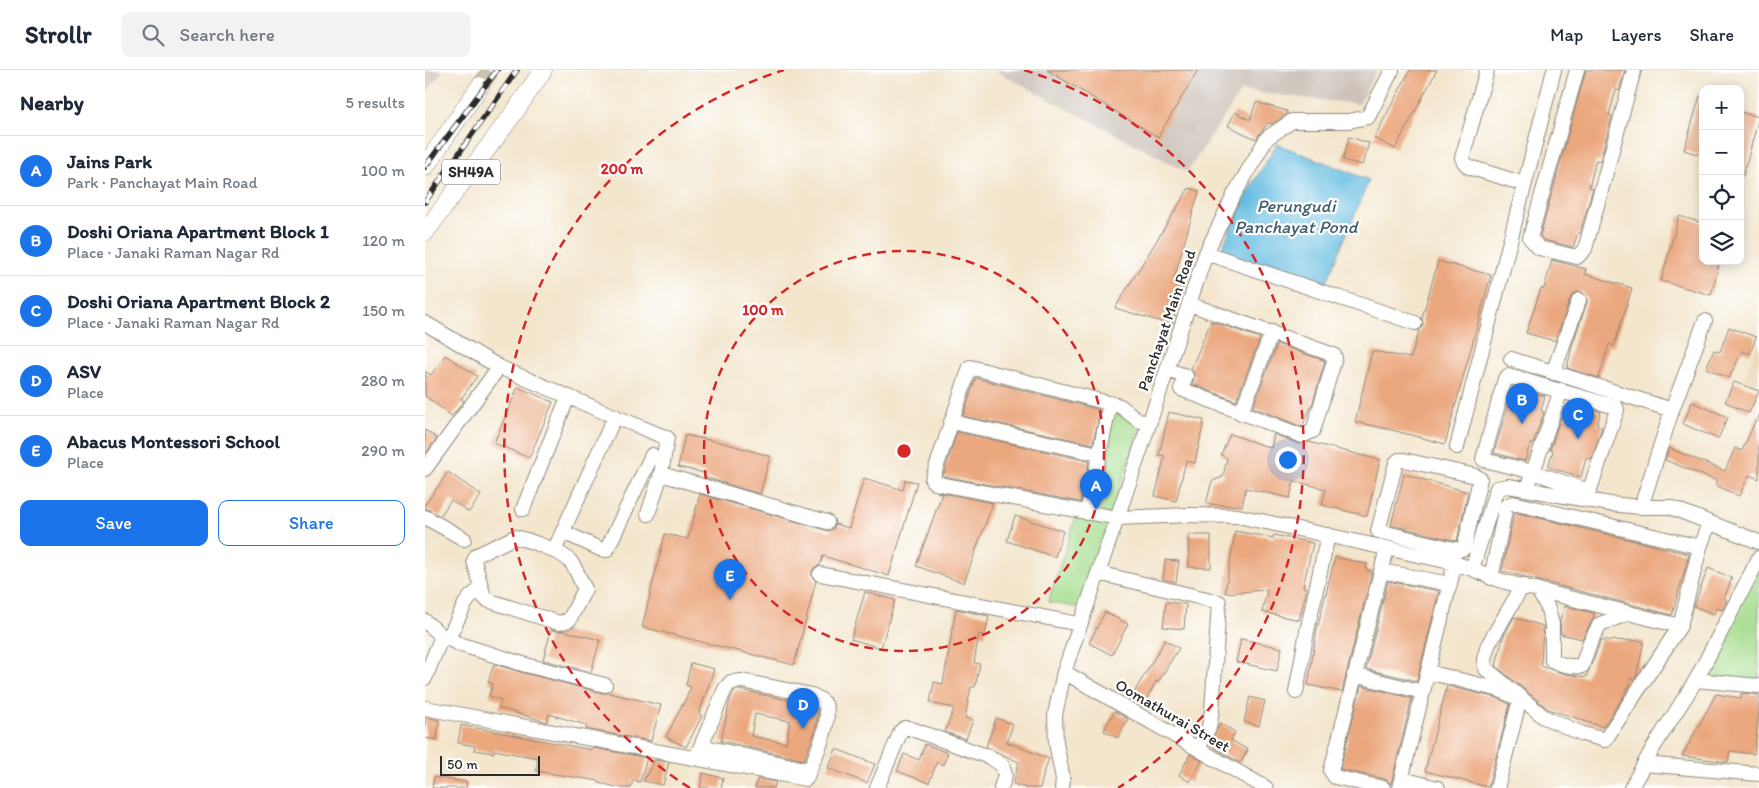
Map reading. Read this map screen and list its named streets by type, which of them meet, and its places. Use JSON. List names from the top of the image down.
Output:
{
  "streets": {
    "main road": ["SH49A"],
    "street": ["Panchayat Main Road", "Oomathurai Street"]
  },
  "crossings": [
    ["Panchayat Main Road", "Oomathurai Street"]
  ],
  "water": ["Perungudi Panchayat Pond"],
  "scale_bar": "50 m",
  "page": {
    "header": "Strollr",
    "search": "Search here",
    "nav": ["Map", "Layers", "Share"],
    "heading": ["Nearby", "5 results"],
    "map_buttons": ["+", "−"],
    "list": [
      {
        "mark": "A",
        "name": "Jains Park",
        "note": "Park · Panchayat Main Road",
        "value": "100 m"
      },
      {
        "mark": "B",
        "name": "Doshi Oriana Apartment Block 1",
        "note": "Place · Janaki Raman Nagar Rd",
        "value": "120 m"
      },
      {
        "mark": "C",
        "name": "Doshi Oriana Apartment Block 2",
        "note": "Place · Janaki Raman Nagar Rd",
        "value": "150 m"
      },
      {
        "mark": "D",
        "name": "ASV",
        "note": "Place",
        "value": "280 m"
      },
      {
        "mark": "E",
        "name": "Abacus Montessori School",
        "note": "Place",
        "value": "290 m"
      }
    ],
    "pins": [
      "B",
      "C",
      "A",
      "E",
      "D"
    ],
    "buttons": ["Save", "Share"],
    "scale": "50 m"
  },
  "rings": ["200 m", "100 m"]
}
